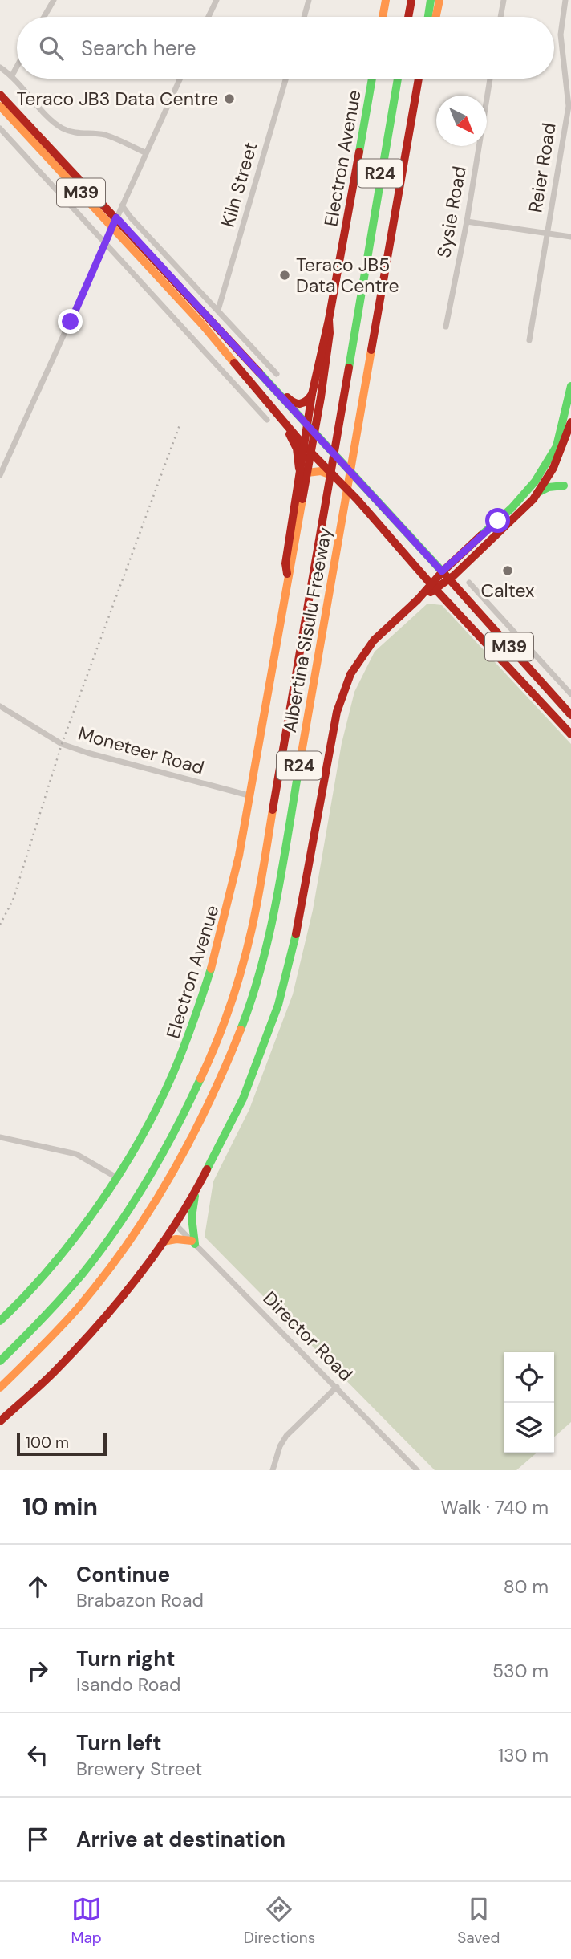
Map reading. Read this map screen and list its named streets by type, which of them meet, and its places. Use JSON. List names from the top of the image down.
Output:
{
  "streets": {
    "main road": [
      "Electron Avenue",
      "R24",
      "M39",
      "Albertina Sisulu Freeway"
    ],
    "street": [
      "Reier Road",
      "Kiln Street",
      "Sysie Road",
      "Moneteer Road",
      "Director Road"
    ]
  },
  "crossings": [
    ["Electron Avenue", "M39"],
    ["Electron Avenue", "Moneteer Road"]
  ],
  "places": ["Teraco JB3 Data Centre", "Teraco JB5 Data Centre", "Caltex"],
  "scale_bar": "100 m",
  "north": "bottom right",
  "page": {
    "search": "Search here",
    "scale": "100 m",
    "heading": ["10 min", "Walk · 740 m"],
    "list": [
      ["Continue", "Brabazon Road", "80 m"],
      ["Turn right", "Isando Road", "530 m"],
      ["Turn left", "Brewery Street", "130 m"],
      "Arrive at destination"
    ],
    "nav": ["Map", "Directions", "Saved"]
  }
}
